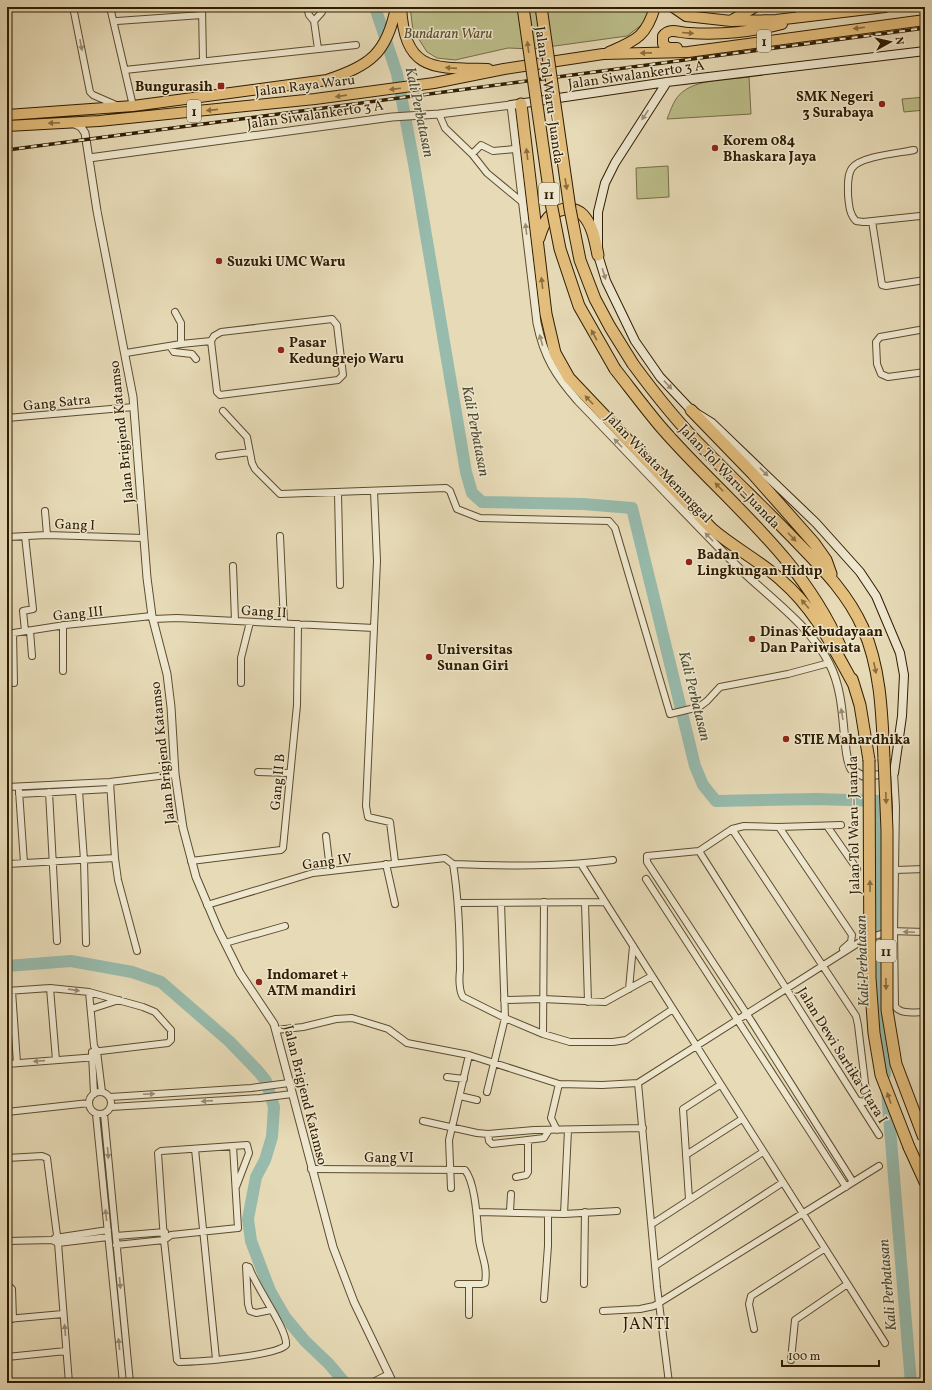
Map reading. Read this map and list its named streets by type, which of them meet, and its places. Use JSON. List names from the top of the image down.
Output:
{
  "streets": {
    "highway": [
      "1",
      "Jalan Raya Waru",
      "Jalan Tol Waru–Juanda",
      "11"
    ],
    "main road": ["Jalan Siwalankerto 3 A"],
    "street": [
      "Gang Satra",
      "Jalan Brigjend Katamso",
      "Jalan Wisata Menanggal",
      "Gang I",
      "Gang II",
      "Gang III",
      "Gang II B",
      "Gang IV",
      "Jalan Dewi Sartika Utara I",
      "Gang VI"
    ]
  },
  "crossings": [
    ["1", "Jalan Raya Waru"],
    ["Jalan Siwalankerto 3 A", "Jalan Brigjend Katamso"],
    ["Jalan Siwalankerto 3 A", "Jalan Wisata Menanggal"],
    ["Gang Satra", "Jalan Brigjend Katamso"],
    ["Jalan Brigjend Katamso", "Gang I"],
    ["Jalan Brigjend Katamso", "Gang II"],
    ["Jalan Brigjend Katamso", "Gang III"],
    ["Jalan Brigjend Katamso", "Gang II B"],
    ["Jalan Brigjend Katamso", "Gang IV"],
    ["Jalan Brigjend Katamso", "Gang VI"],
    ["Gang II", "Gang III"],
    ["Gang II", "Gang II B"]
  ],
  "one_way": ["Jalan Raya Waru", "Jalan Wisata Menanggal"],
  "districts": ["JANTI"],
  "water": ["Kali Perbatasan"],
  "parks": ["Bundaran Waru"],
  "places": {
    "transit": ["Bungurasih"],
    "other": [
      "SMK Negeri 3 Surabaya",
      "Korem 084 Bhaskara Jaya",
      "Suzuki UMC Waru",
      "Pasar Kedungrejo Waru",
      "Badan Lingkungan Hidup",
      "Dinas Kebudayaan Dan Pariwisata",
      "Universitas Sunan Giri",
      "STIE Mahardhika",
      "Indomaret + ATM mandiri"
    ]
  },
  "scale_bar": "100 m",
  "north": "right"
}
